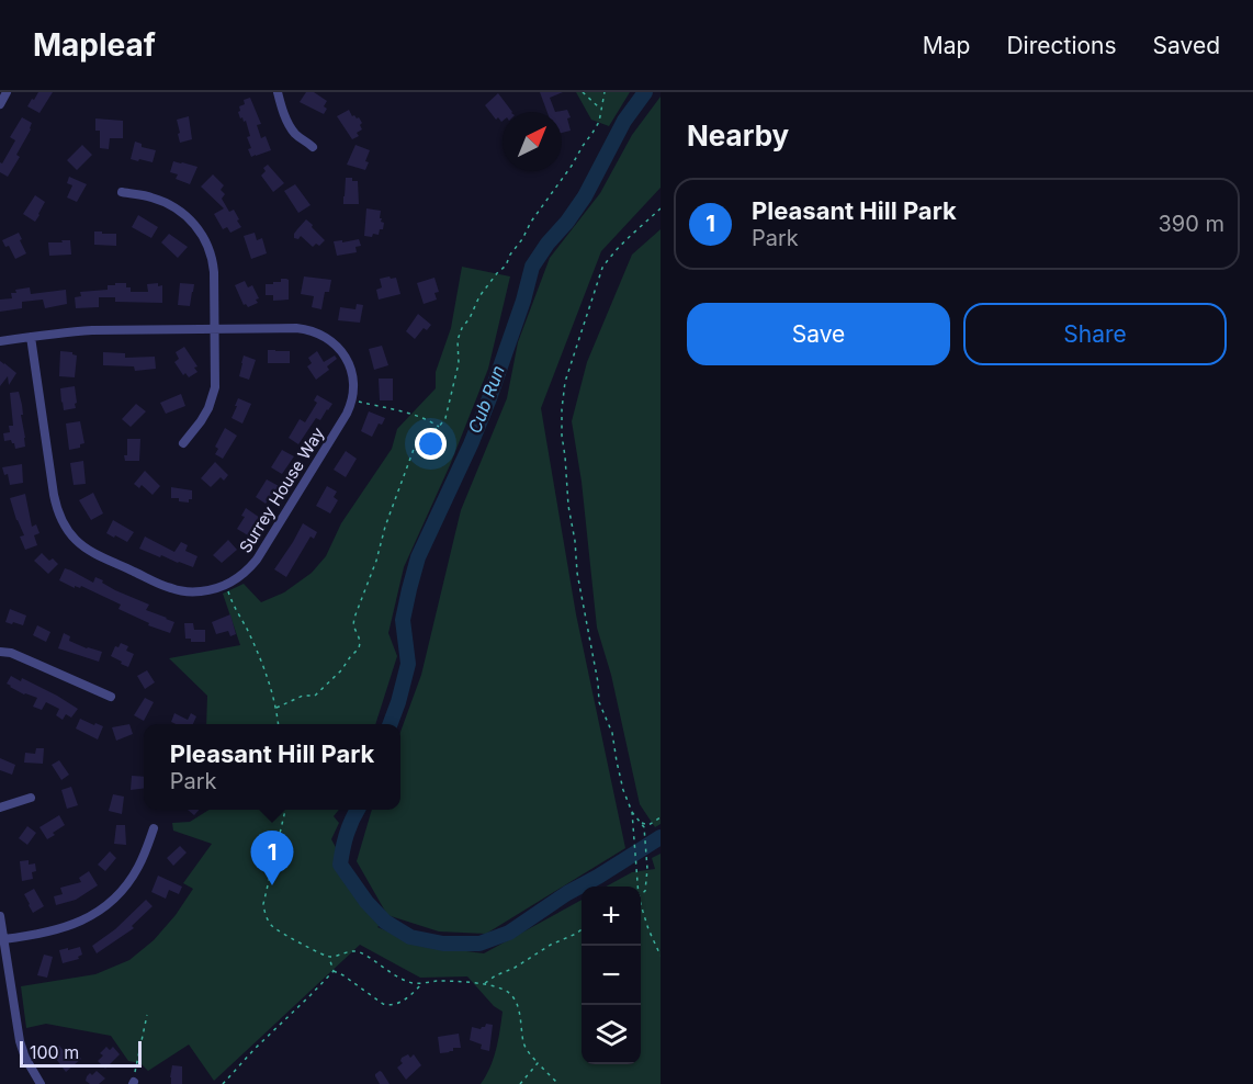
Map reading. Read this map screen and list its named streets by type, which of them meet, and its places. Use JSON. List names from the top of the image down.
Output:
{
  "streets": {
    "street": ["Surrey House Way"]
  },
  "water": ["Cub Run"],
  "scale_bar": "100 m",
  "north": "top right",
  "page": {
    "header": "Mapleaf",
    "nav": ["Map", "Directions", "Saved"],
    "heading": "Nearby",
    "list": [
      {
        "mark": "1",
        "name": "Pleasant Hill Park",
        "note": "Park",
        "value": "390 m"
      }
    ],
    "buttons": ["Save", "Share"],
    "popup": ["Pleasant Hill Park", "Park"],
    "pins": "1",
    "map_buttons": ["+", "−"],
    "scale": "100 m"
  }
}
